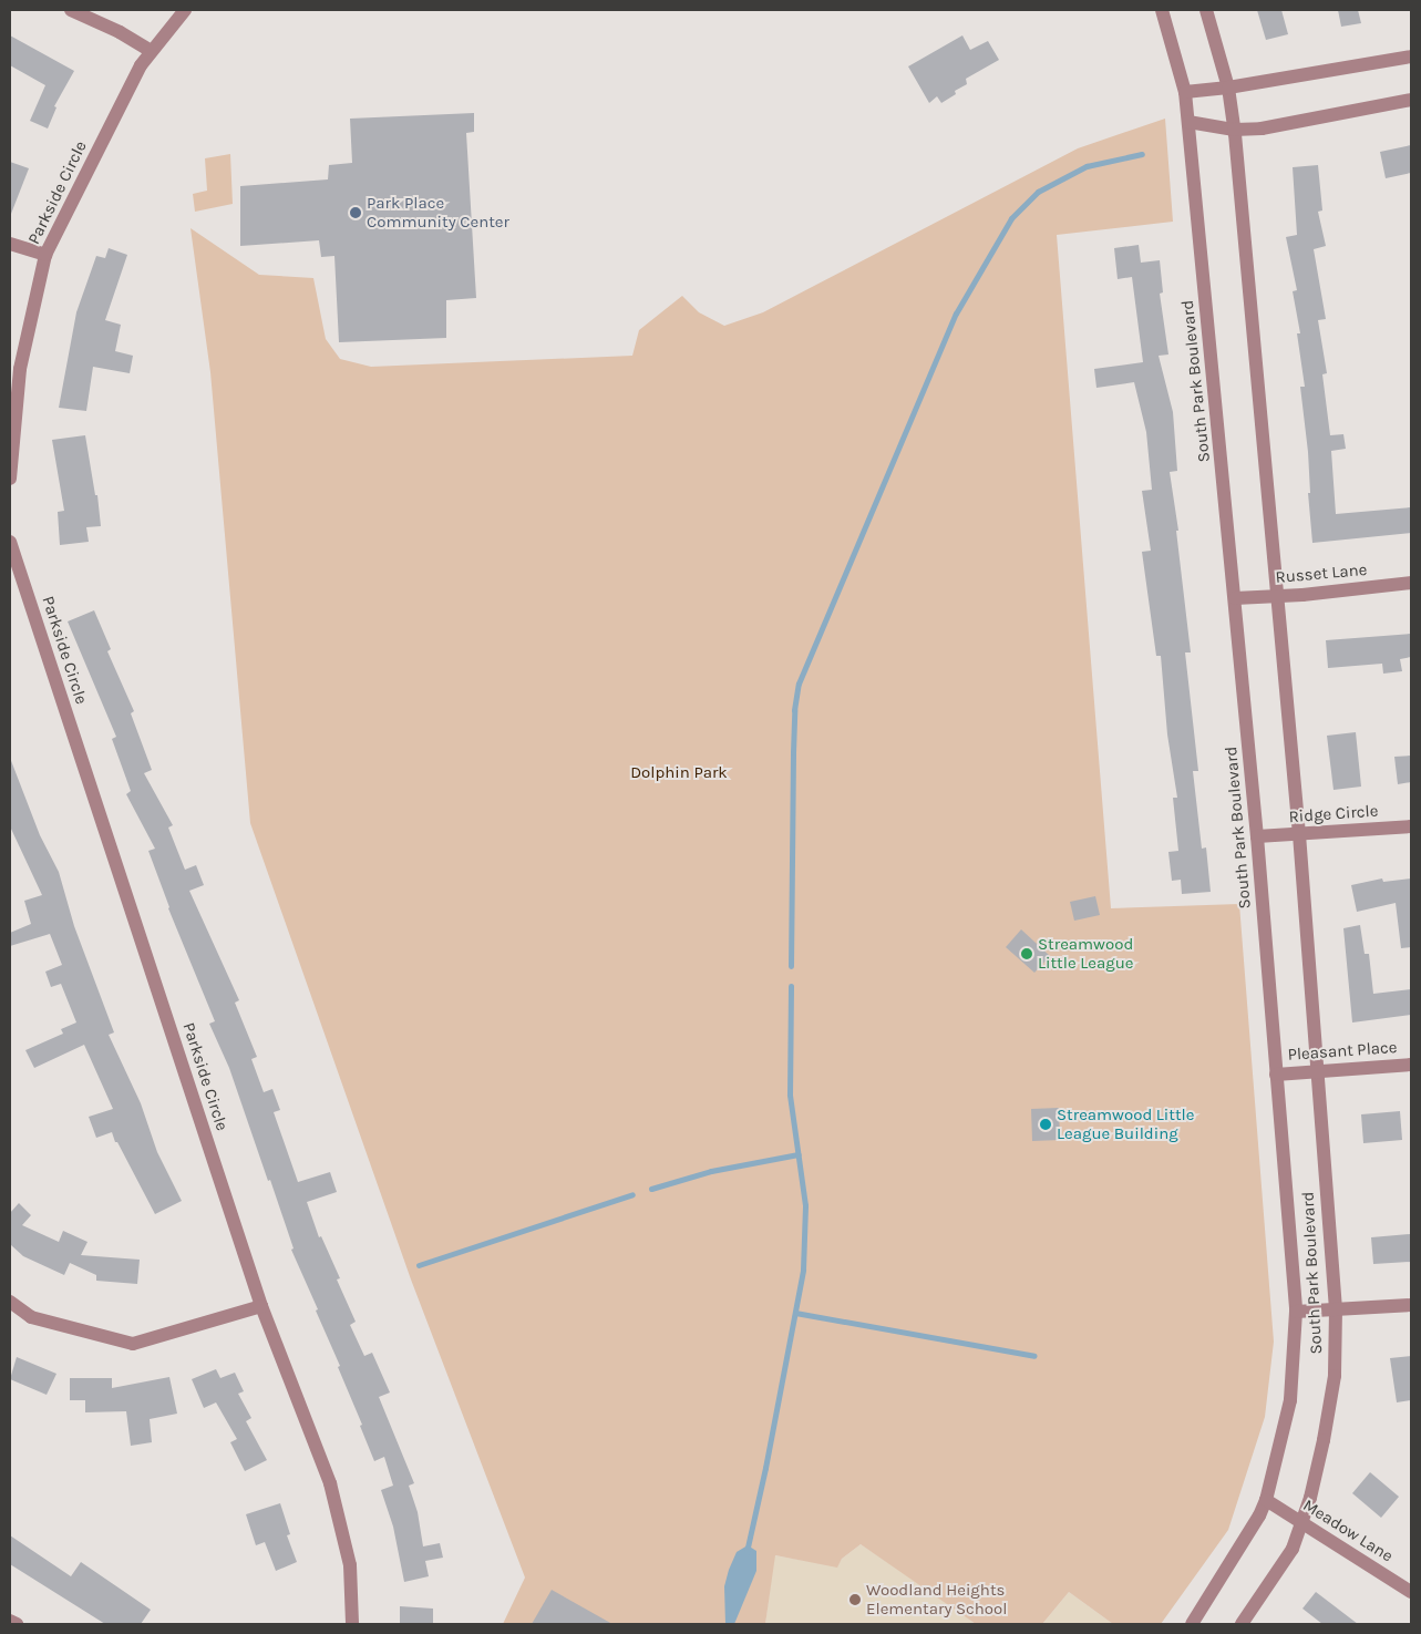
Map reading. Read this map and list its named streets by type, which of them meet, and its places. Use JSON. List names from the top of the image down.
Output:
{
  "streets": {
    "street": [
      "Parkside Circle",
      "South Park Boulevard",
      "Russet Lane",
      "Ridge Circle",
      "Pleasant Place",
      "Meadow Lane"
    ]
  },
  "crossings": [
    ["South Park Boulevard", "Russet Lane"],
    ["South Park Boulevard", "Ridge Circle"],
    ["South Park Boulevard", "Pleasant Place"],
    ["South Park Boulevard", "Meadow Lane"]
  ],
  "parks": ["Dolphin Park"],
  "places": [
    "Park Place Community Center",
    "Streamwood Little League",
    "Streamwood Little League Building",
    "Woodland Heights Elementary School"
  ]
}
